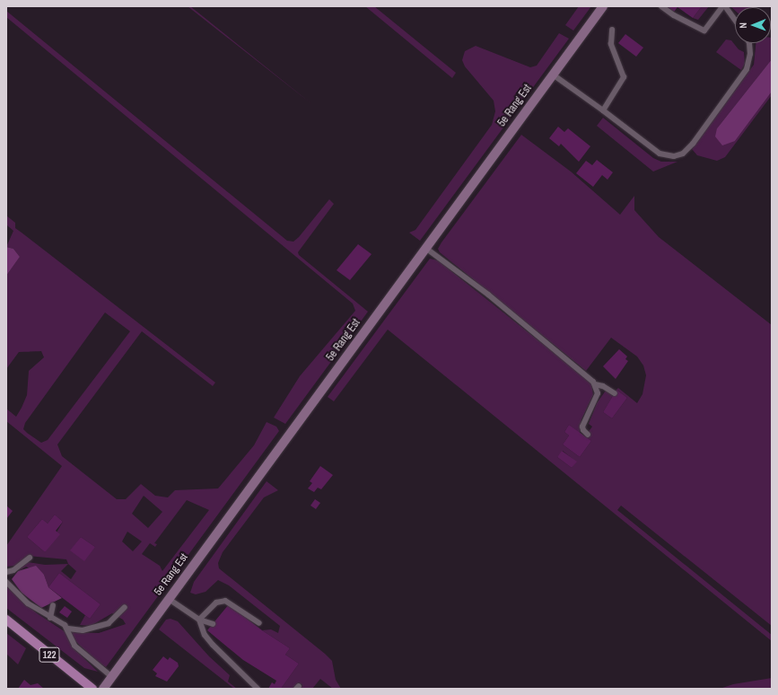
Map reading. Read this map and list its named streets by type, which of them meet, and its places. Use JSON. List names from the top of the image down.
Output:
{
  "streets": {
    "main road": ["122"],
    "street": ["5e Rang Est"]
  },
  "north": "left"
}
